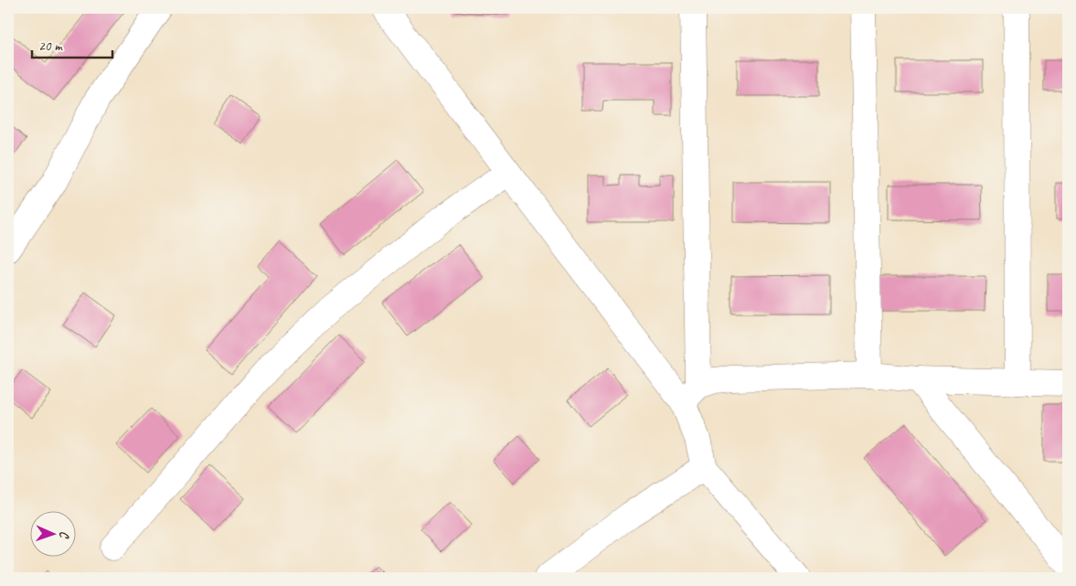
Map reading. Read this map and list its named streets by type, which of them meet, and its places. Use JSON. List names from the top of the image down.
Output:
{
  "scale_bar": "20 m",
  "north": "right"
}
